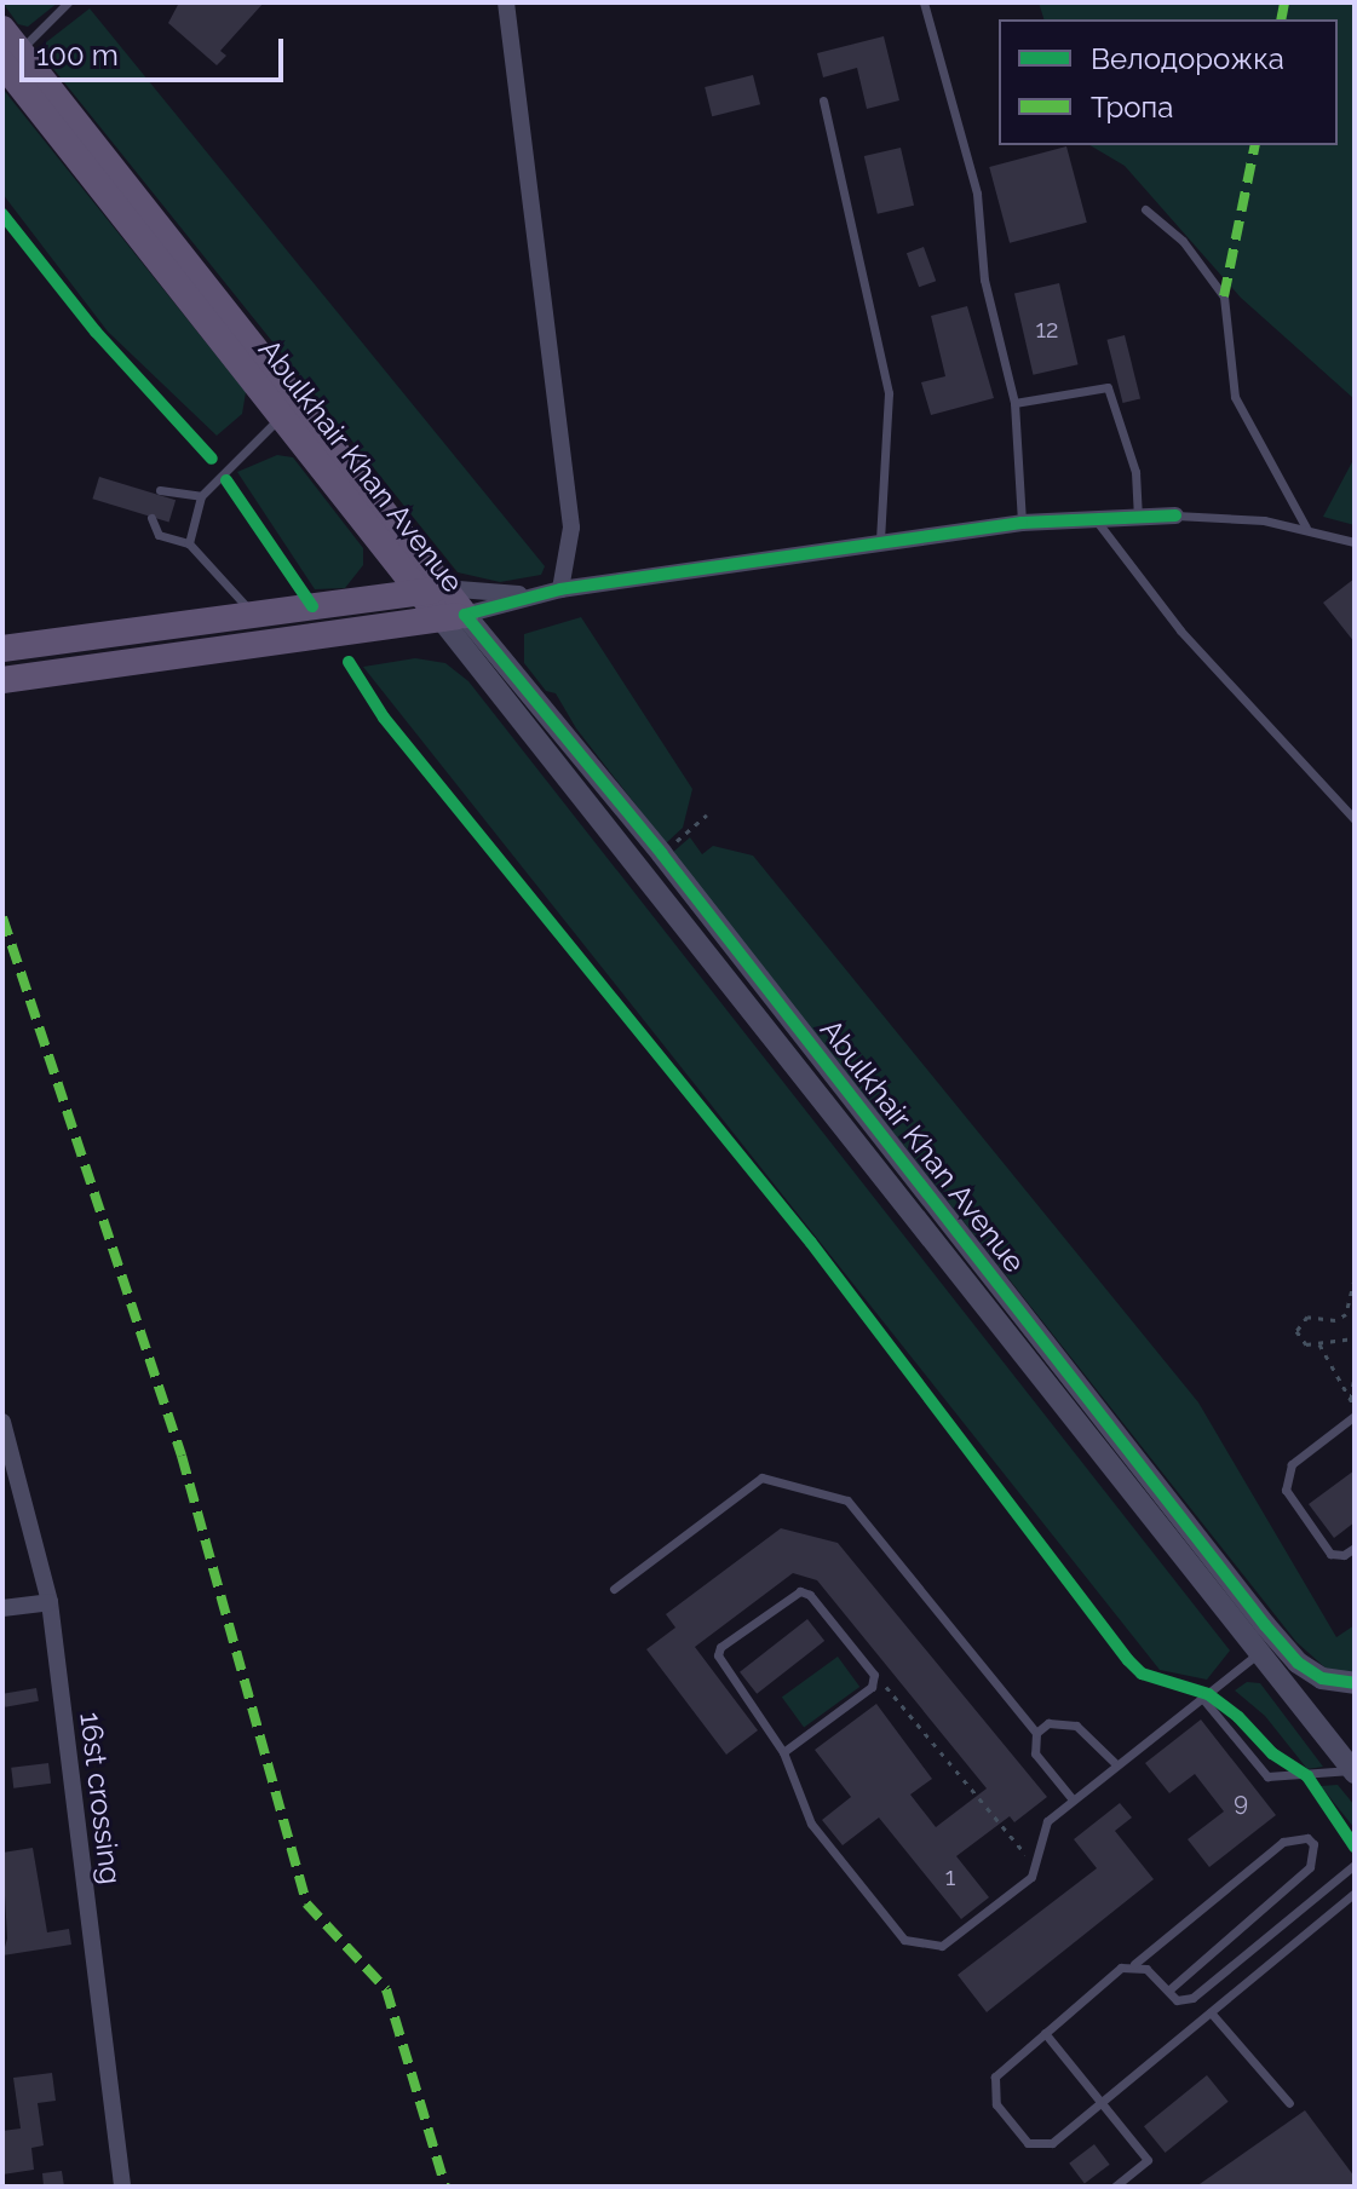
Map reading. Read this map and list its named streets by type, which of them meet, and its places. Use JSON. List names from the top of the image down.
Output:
{
  "streets": {
    "main road": ["Abulkhair Khan Avenue"],
    "street": ["16st crossing"]
  },
  "house_numbers": ["12", "9", "1"],
  "legend": ["Велодорожка", "Тропа"],
  "scale_bar": "100 m"
}
